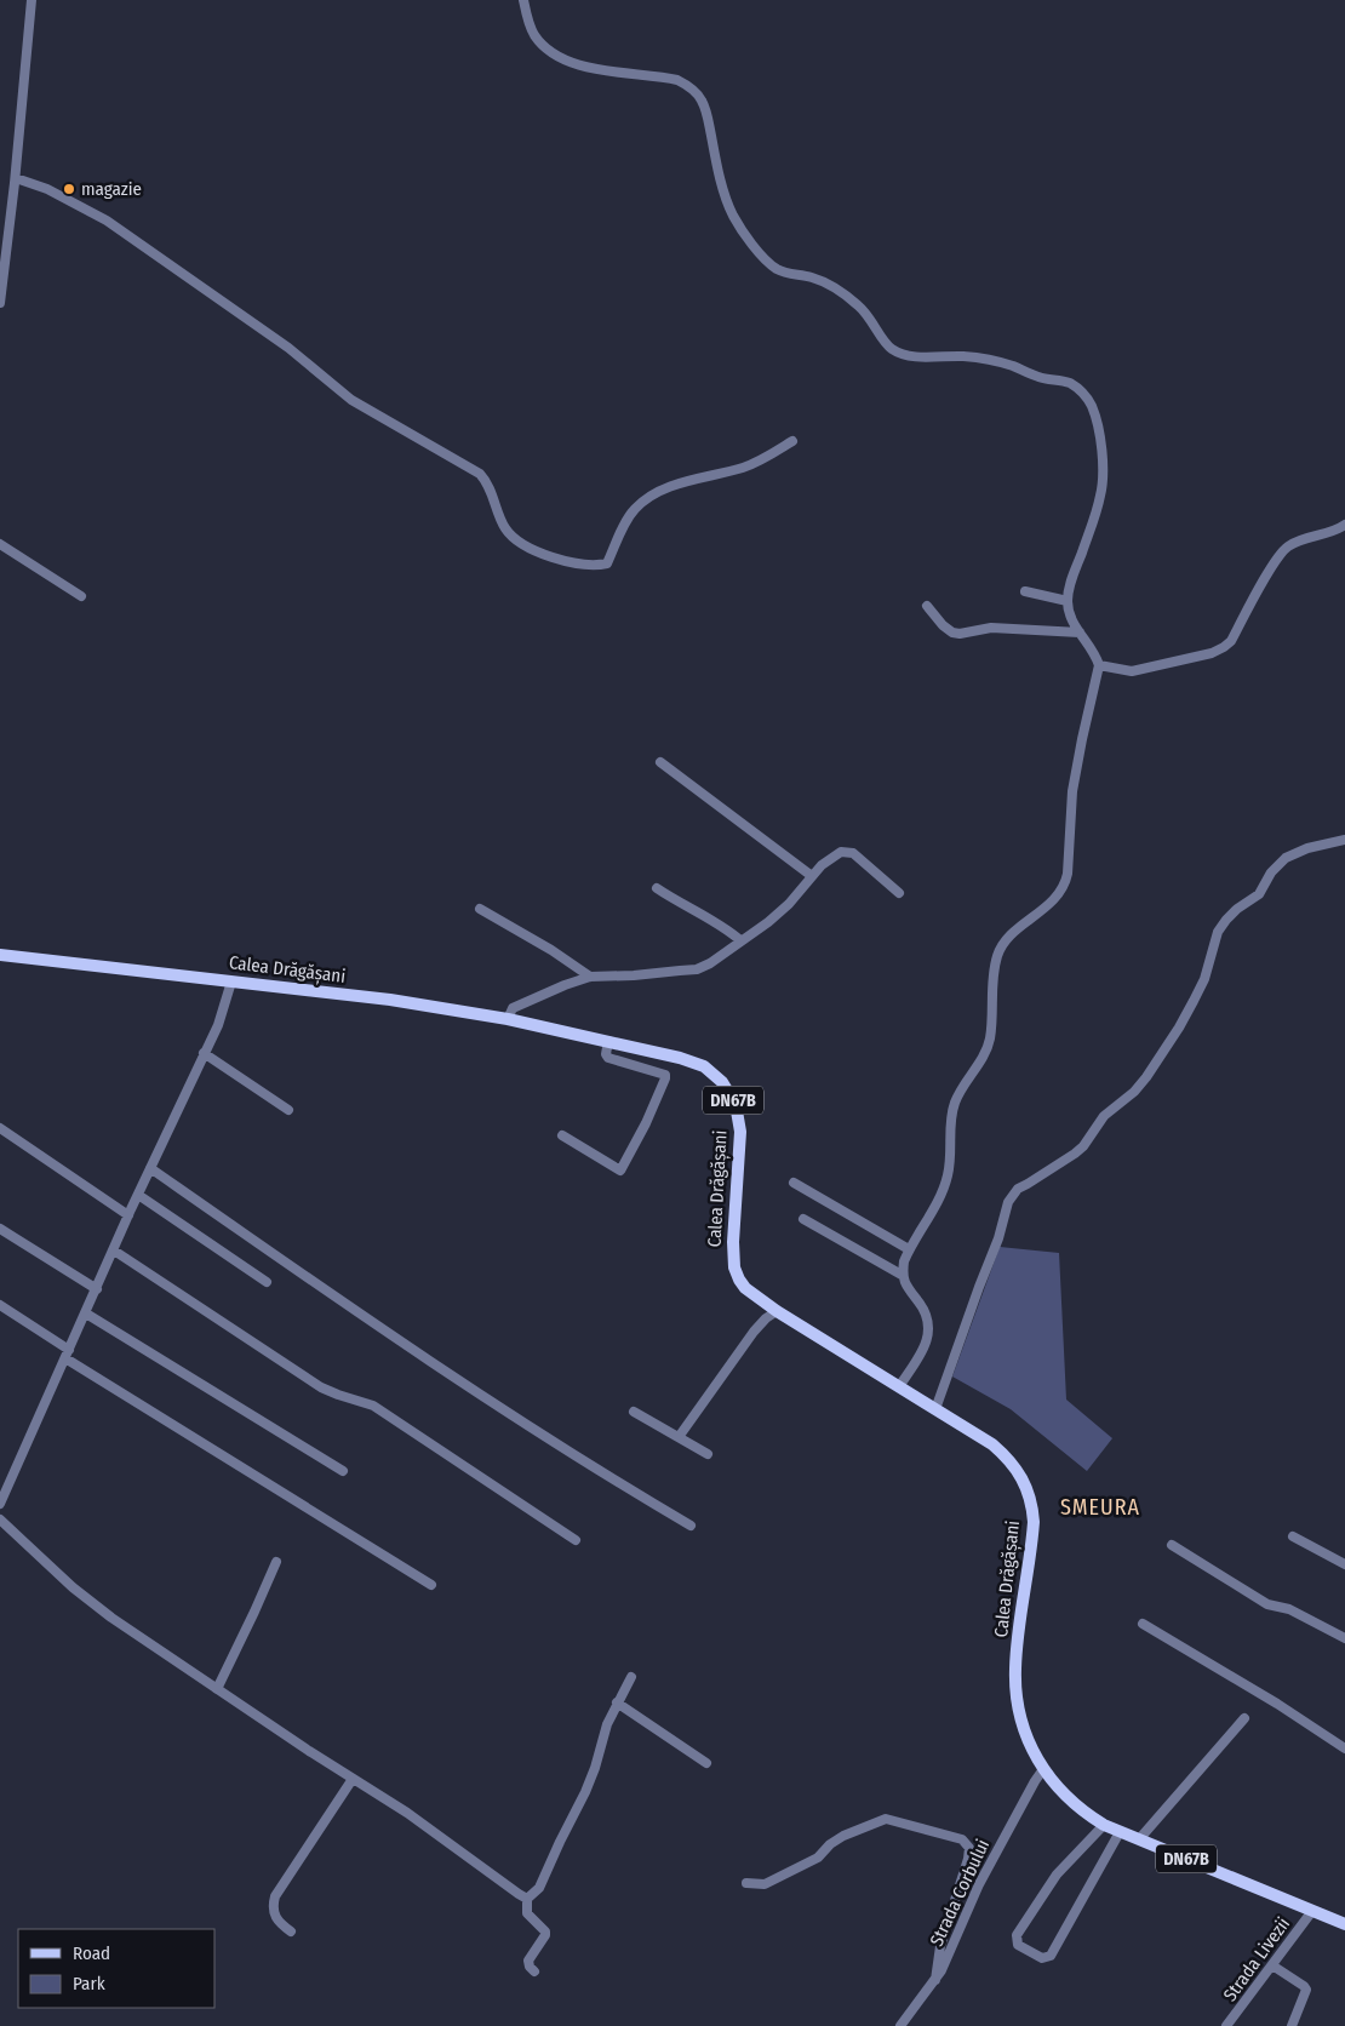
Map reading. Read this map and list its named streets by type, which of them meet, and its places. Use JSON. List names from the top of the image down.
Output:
{
  "streets": {
    "main road": ["Calea Drăgășani", "DN67B"],
    "street": ["Strada Corbului", "Strada Livezii"]
  },
  "crossings": [
    ["Calea Drăgășani", "DN67B"],
    ["Calea Drăgășani", "Strada Corbului"],
    ["DN67B", "Strada Corbului"],
    ["DN67B", "Strada Livezii"]
  ],
  "districts": ["SMEURA"],
  "places": ["magazie"],
  "legend": ["Road", "Park"]
}
